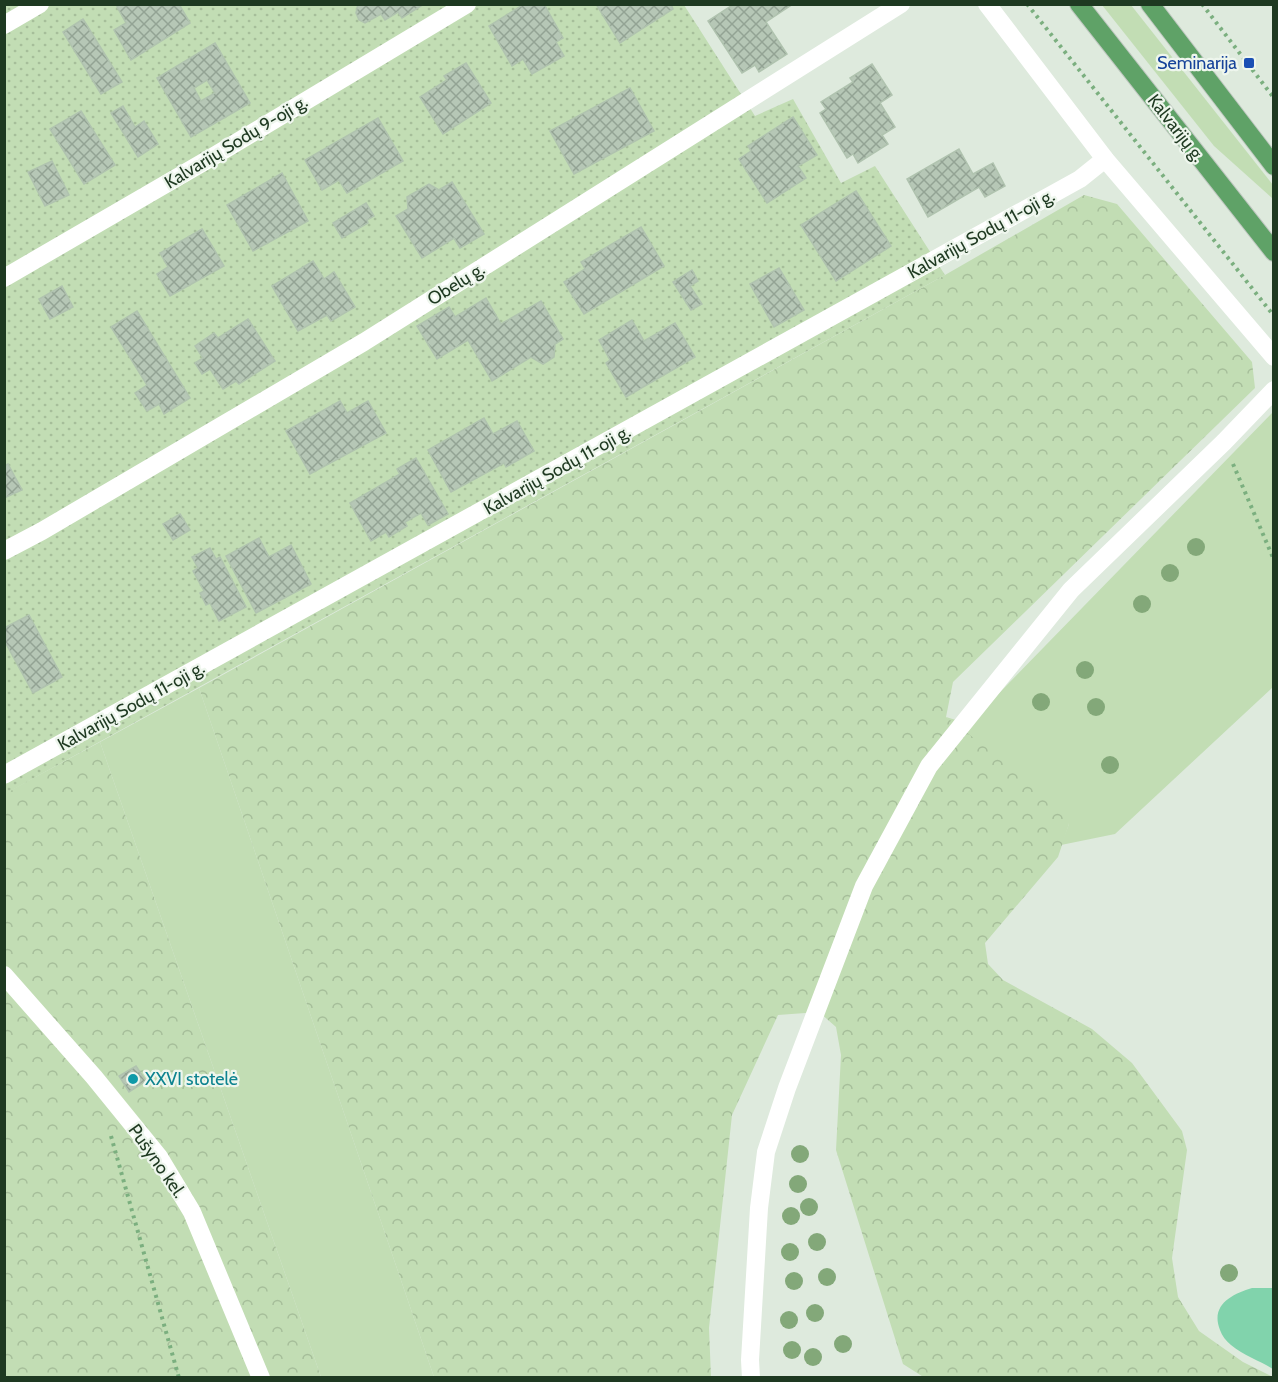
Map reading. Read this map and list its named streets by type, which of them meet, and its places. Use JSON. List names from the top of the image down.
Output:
{
  "streets": {
    "main road": ["Kalvarijų g."],
    "street": [
      "Kalvarijų Sodų 9-oji g.",
      "Kalvarijų Sodų 11-oji g.",
      "Obelų g.",
      "Pušyno kel."
    ]
  },
  "places": {
    "transit": ["Seminarija"],
    "other": ["XXVI stotelė"]
  }
}
